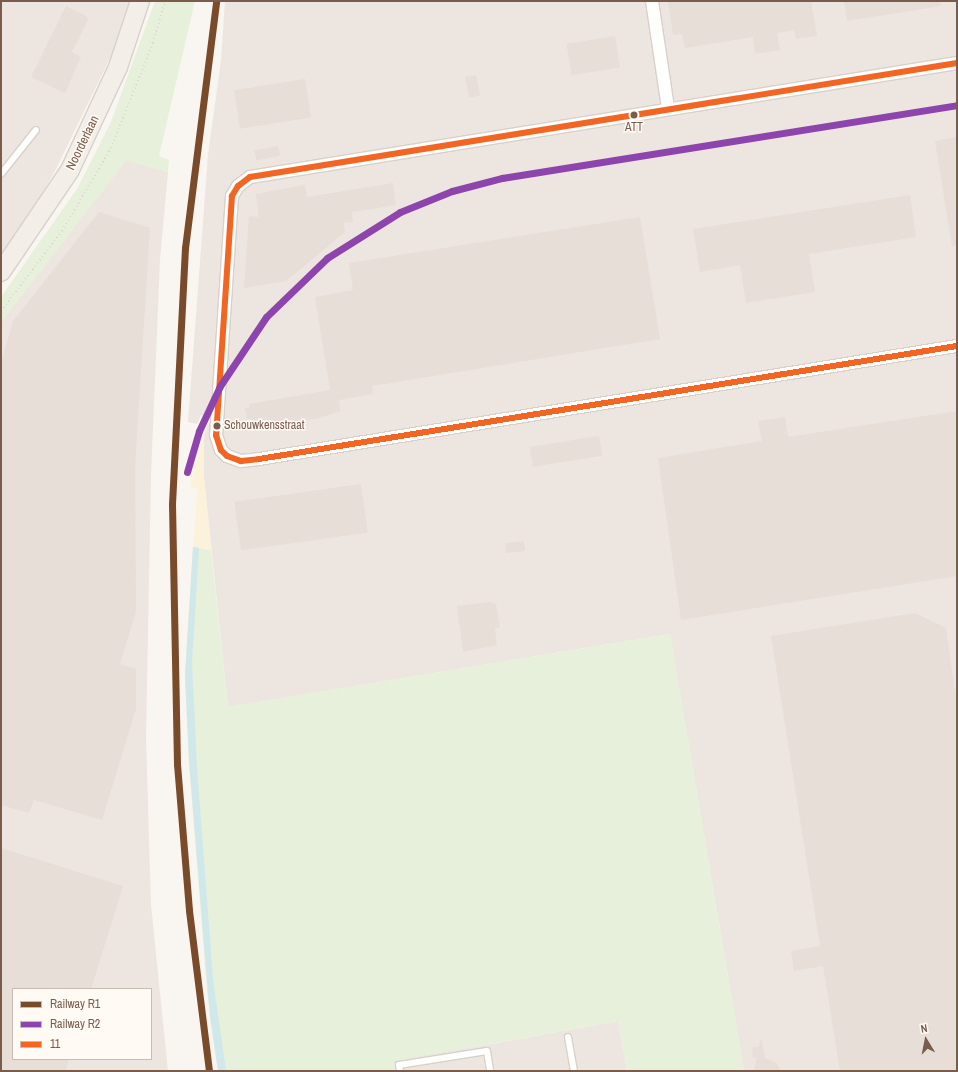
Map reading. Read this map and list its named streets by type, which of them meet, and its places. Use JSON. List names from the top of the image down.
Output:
{
  "streets": {
    "main road": ["Noorderlaan"]
  },
  "places": ["ATT", "Schouwkensstraat"],
  "lines": ["rail line R1", "transit line 11", "rail line R2"],
  "legend": ["Railway R1", "Railway R2", "11"],
  "north": "top"
}
